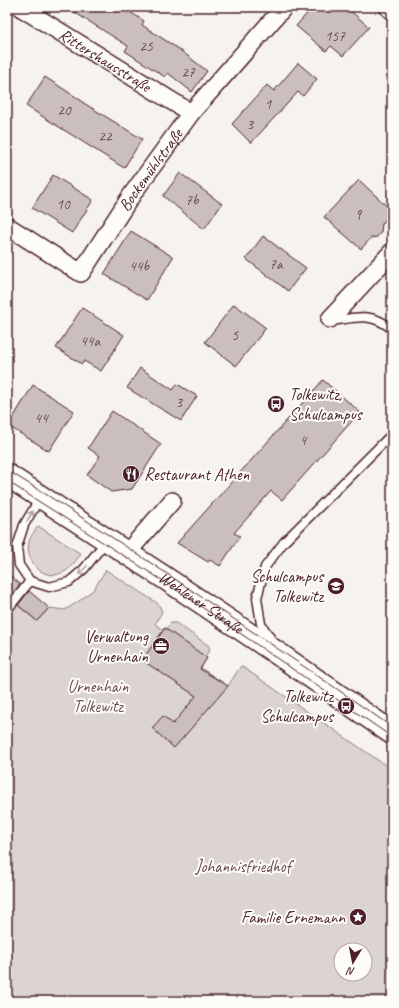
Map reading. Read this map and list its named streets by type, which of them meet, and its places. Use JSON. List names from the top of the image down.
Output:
{
  "streets": {
    "main road": ["Wehlener Straße"],
    "street": ["Rittershausstraße", "Bockemühlstraße"]
  },
  "crossings": [
    ["Rittershausstraße", "Bockemühlstraße"]
  ],
  "parks": ["Urnenhain Tolkewitz", "Johannisfriedhof"],
  "places": {
    "bus stop": ["Tolkewitz, Schulcampus", "Tolkewitz Schulcampus"],
    "restaurant": ["Restaurant Athen"],
    "school or university": ["Schulcampus Tolkewitz"],
    "office": ["Verwaltung Urnenhain"],
    "place": ["Familie Ernemann"]
  },
  "house_numbers": [
    "157",
    "25",
    "27",
    "1",
    "20",
    "3",
    "22",
    "7b",
    "10",
    "9",
    "7a",
    "44b",
    "5",
    "44a",
    "3",
    "44",
    "4"
  ],
  "north": "bottom"
}
